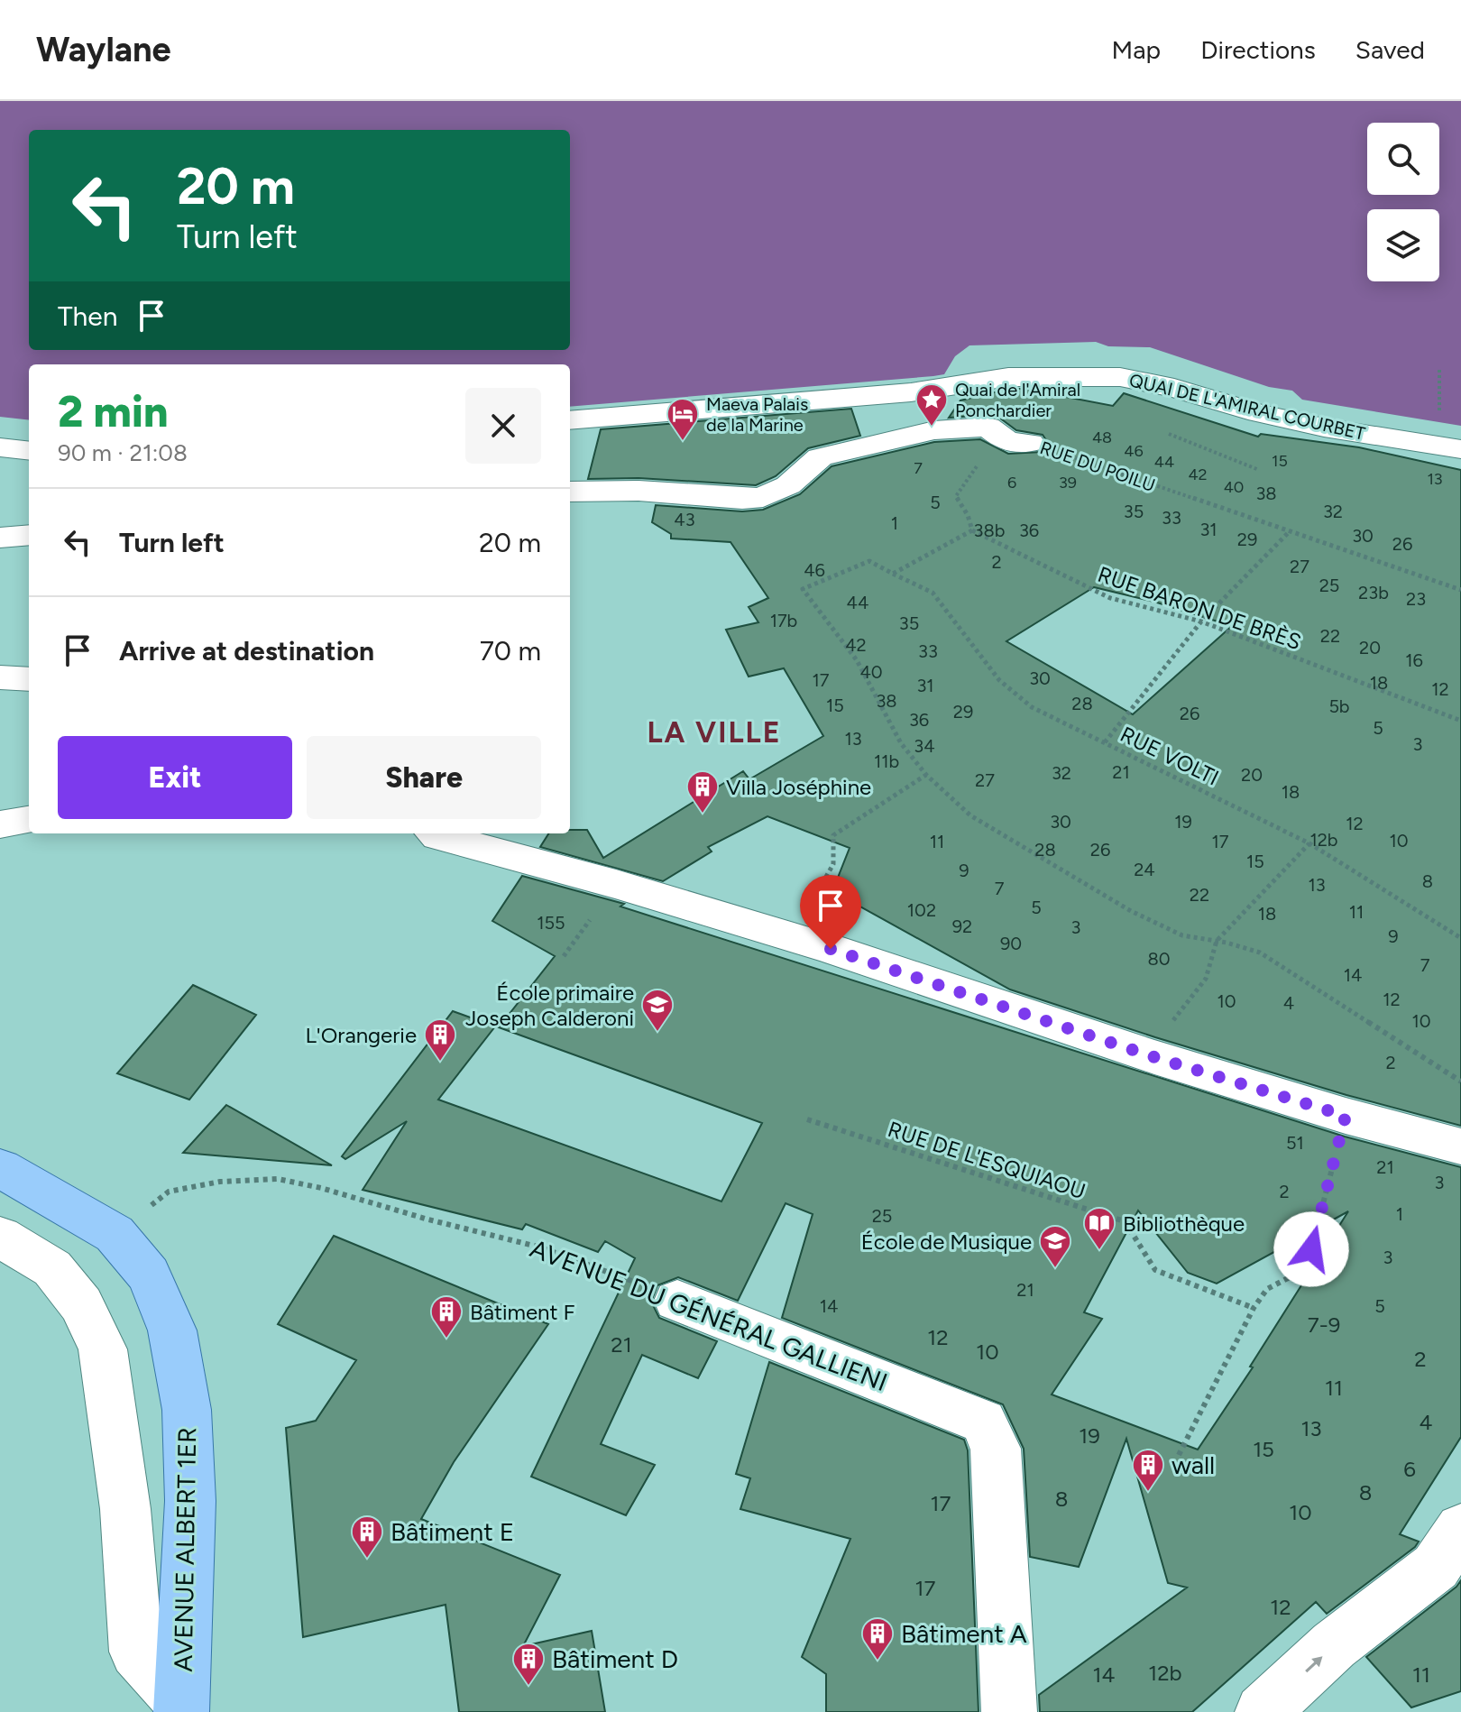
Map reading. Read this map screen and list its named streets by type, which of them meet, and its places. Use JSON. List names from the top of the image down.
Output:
{
  "streets": {
    "main road": ["AVENUE ALBERT 1ER"],
    "street": ["QUAI DE L'AMIRAL COURBET", "RUE DU POILU", "AVENUE DU GÉNÉRAL GALLIENI"],
    "path": ["RUE BARON DE BRÈS", "RUE VOLTI", "RUE DE L'ESQUIAOU"]
  },
  "crossings": [
    ["AVENUE DU GÉNÉRAL GALLIENI", "AVENUE ALBERT 1ER"]
  ],
  "districts": ["LA VILLE"],
  "places": {
    "place": ["Quai de l'Amiral Ponchardier"],
    "hotel": ["Maeva Palais de la Marine"],
    "building": [
      "Villa Joséphine",
      "L'Orangerie",
      "Bâtiment F",
      "wall",
      "Bâtiment E",
      "Bâtiment A",
      "Bâtiment D"
    ],
    "school or university": ["École primaire Joseph Calderoni", "École de Musique"],
    "library": ["Bibliothèque"]
  },
  "house_numbers": [
    "48",
    "46",
    "15",
    "44",
    "7",
    "42",
    "13",
    "6",
    "39",
    "40",
    "38",
    "5",
    "35",
    "32",
    "33",
    "43",
    "1",
    "31",
    "38b",
    "36",
    "30",
    "29",
    "26",
    "2",
    "27",
    "46",
    "25",
    "23b",
    "23",
    "44",
    "17b",
    "35",
    "22",
    "42",
    "20",
    "33",
    "16",
    "40",
    "30",
    "17",
    "18",
    "31",
    "12",
    "38",
    "28",
    "15",
    "5b",
    "29",
    "26",
    "36",
    "5",
    "13",
    "3",
    "34",
    "11b",
    "21",
    "32",
    "20",
    "27",
    "18",
    "30",
    "19",
    "12",
    "12b",
    "10",
    "11",
    "17",
    "28",
    "26",
    "15",
    "24",
    "9",
    "8",
    "13",
    "7",
    "22",
    "5",
    "102",
    "11",
    "18",
    "155",
    "92",
    "3",
    "9",
    "90",
    "80",
    "7",
    "14",
    "12",
    "10",
    "4",
    "10",
    "2",
    "51",
    "21",
    "3",
    "2",
    "1",
    "25",
    "3",
    "21",
    "14",
    "5",
    "7-9",
    "12",
    "21",
    "10",
    "2",
    "11",
    "4",
    "13",
    "19",
    "15",
    "6",
    "8",
    "8",
    "17",
    "10",
    "17",
    "12",
    "12b",
    "14",
    "11"
  ],
  "page": {
    "header": "Waylane",
    "nav": ["Map", "Directions", "Saved"],
    "turn": ["20 m", "Turn left"],
    "then": "Then",
    "heading": ["2 min", "90 m · 21:08"],
    "list": [
      {
        "name": "Turn left",
        "value": "20 m"
      },
      {
        "name": "Arrive at destination",
        "value": "70 m"
      }
    ],
    "buttons": ["Exit", "Share"]
  }
}
